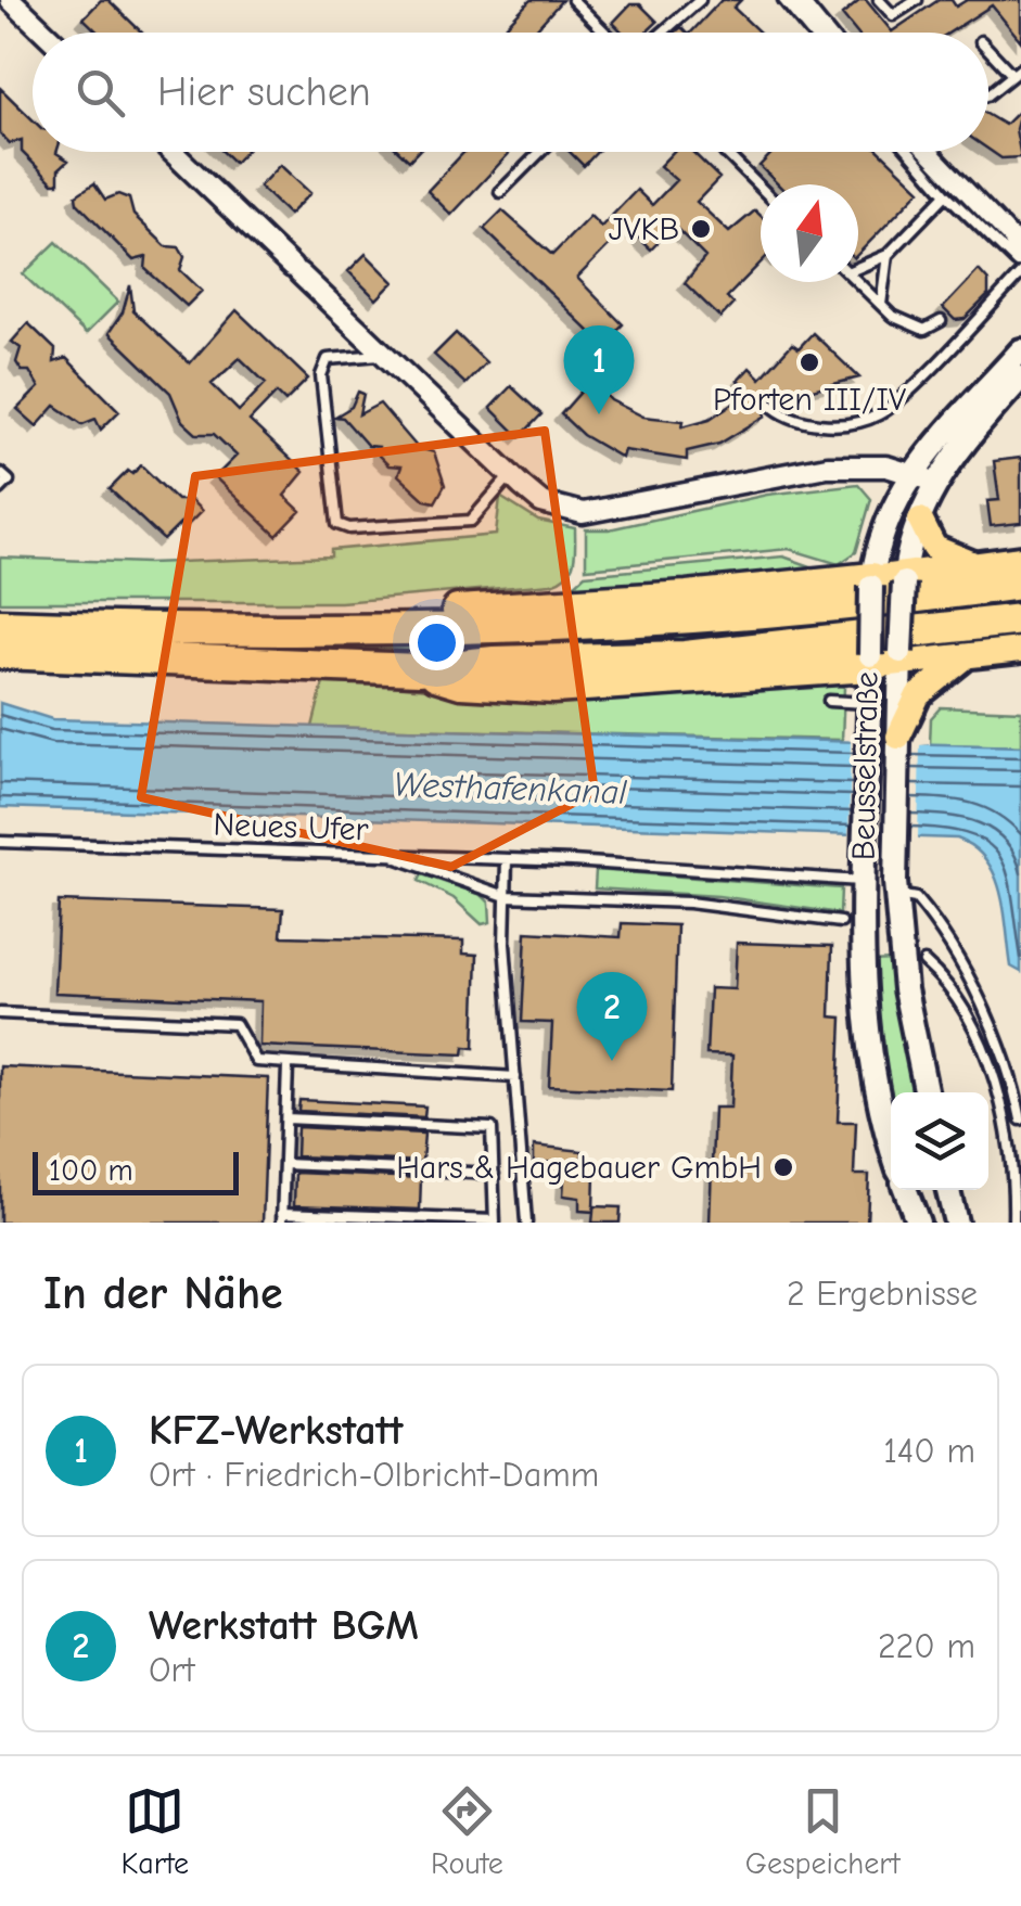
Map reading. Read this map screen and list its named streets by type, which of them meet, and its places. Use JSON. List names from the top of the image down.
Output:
{
  "streets": {
    "main road": ["Beusselstraße"],
    "lane": ["Neues Ufer"]
  },
  "crossings": [
    ["Beusselstraße", "Neues Ufer"]
  ],
  "water": ["Westhafenkanal"],
  "places": ["JVKB", "Pforten III/IV", "Hars & Hagebauer GmbH"],
  "scale_bar": "100 m",
  "north": "top",
  "page": {
    "search": "Hier suchen",
    "pins": ["1", "2"],
    "scale": "100 m",
    "heading": ["In der Nähe", "2 Ergebnisse"],
    "list": [
      {
        "mark": "1",
        "name": "KFZ-Werkstatt",
        "note": "Ort · Friedrich-Olbricht-Damm",
        "value": "140 m"
      },
      {
        "mark": "2",
        "name": "Werkstatt BGM",
        "note": "Ort",
        "value": "220 m"
      }
    ],
    "nav": ["Karte", "Route", "Gespeichert"]
  }
}
